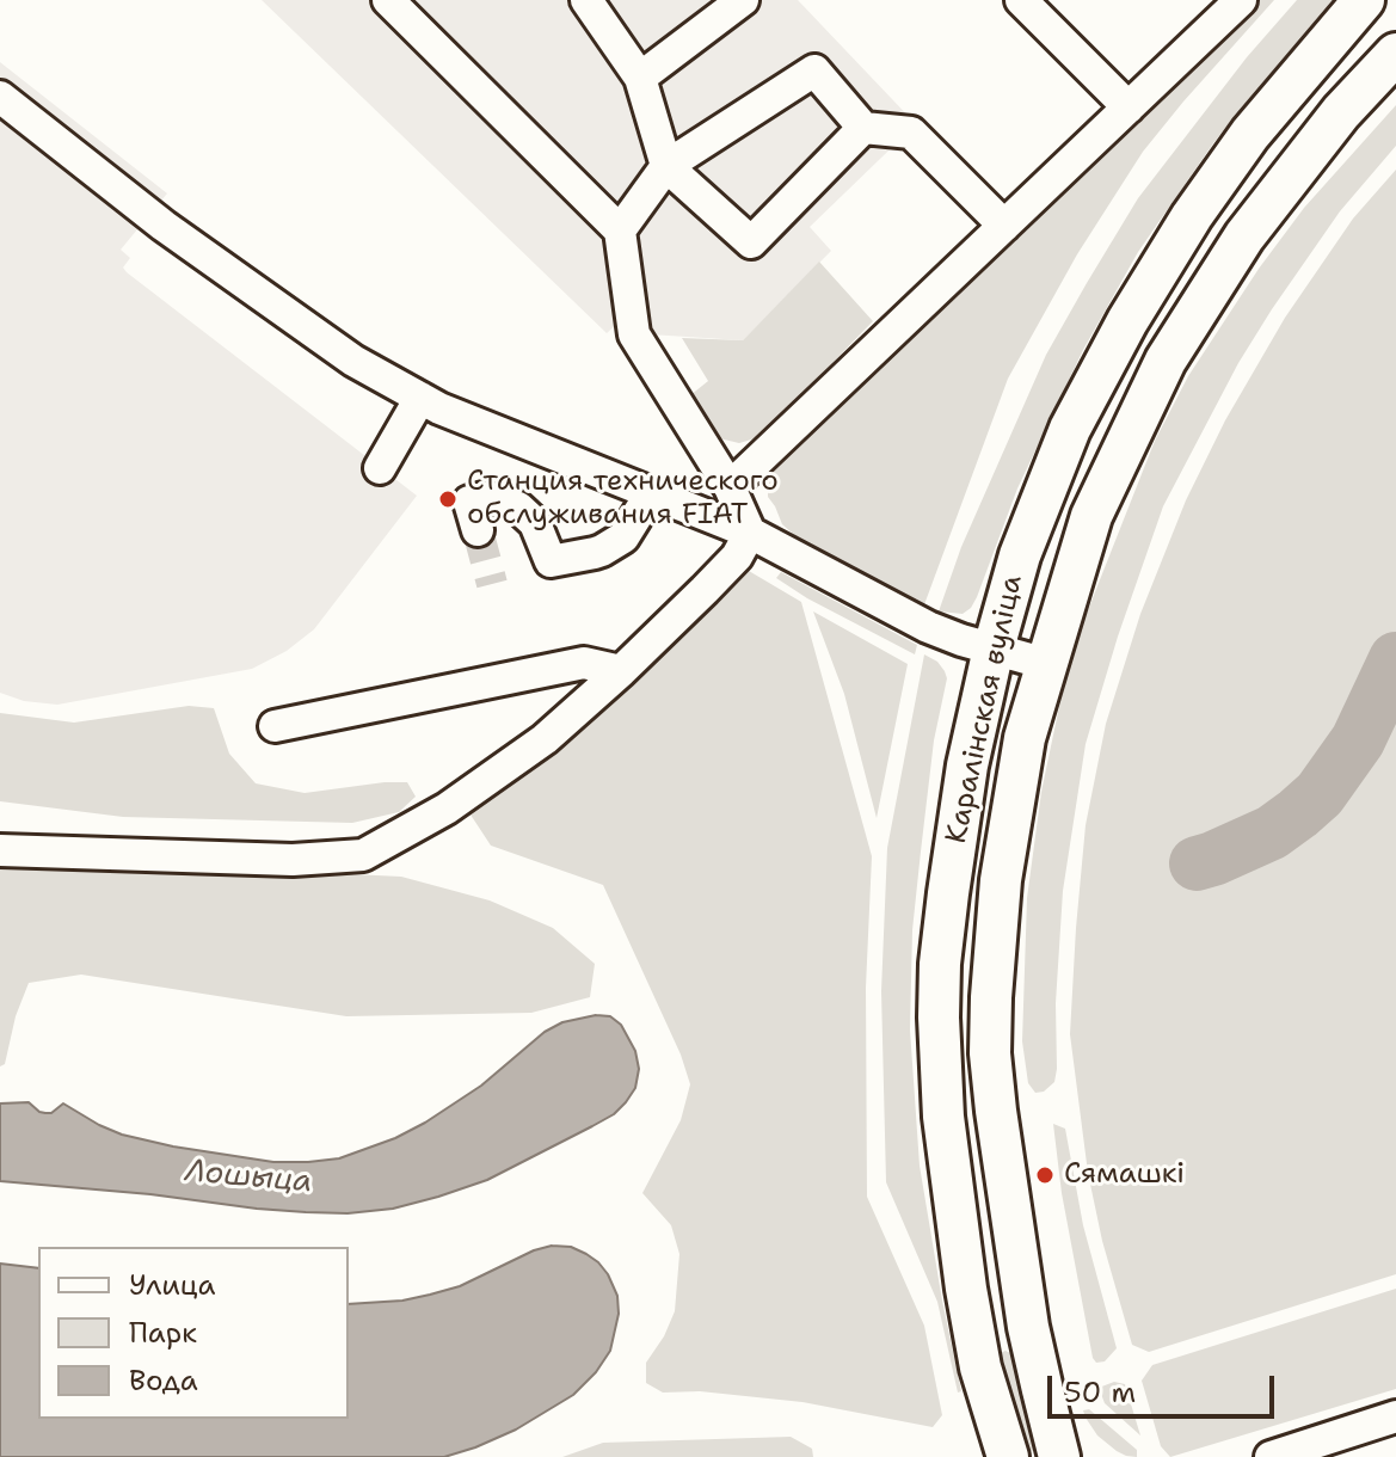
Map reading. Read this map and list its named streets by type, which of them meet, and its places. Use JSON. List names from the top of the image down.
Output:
{
  "streets": {
    "main road": ["Каралінская вуліца"]
  },
  "water": ["Лошыца"],
  "places": ["Станция технического обслуживания FIAT", "Сямашкі"],
  "legend": ["Улица", "Парк", "Вода"],
  "scale_bar": "50 m"
}
